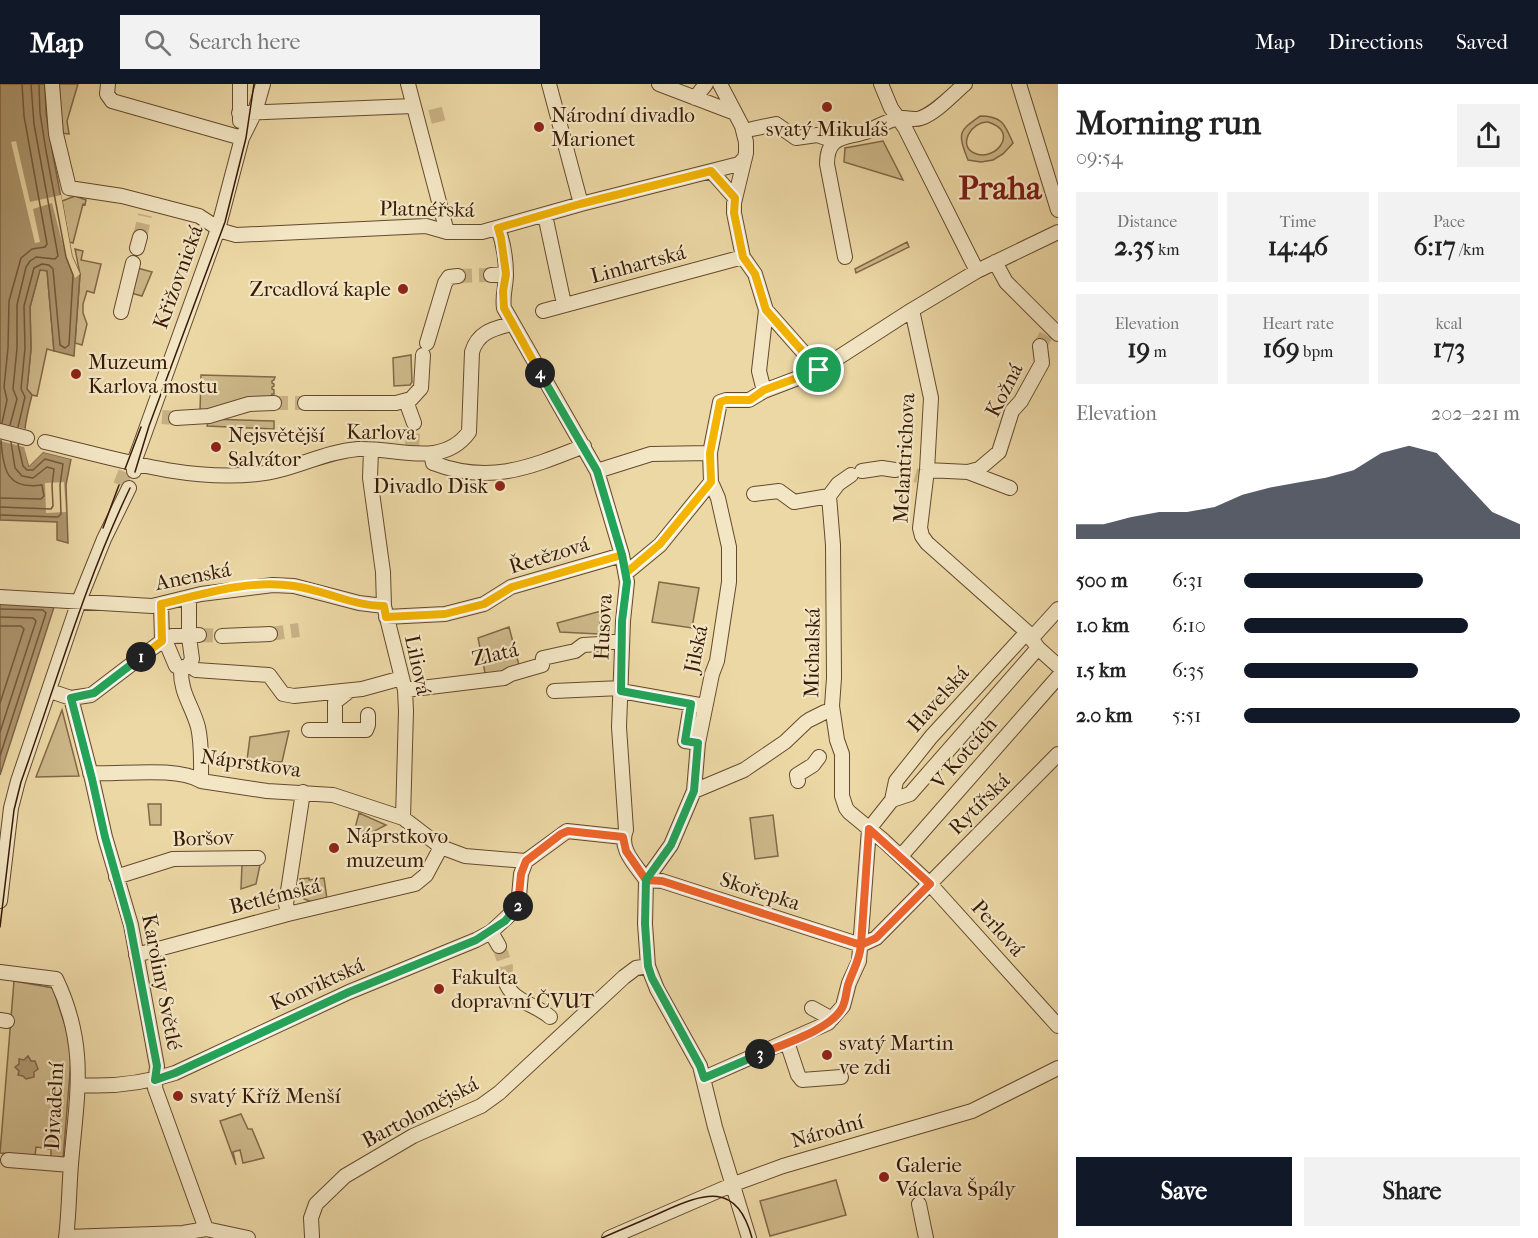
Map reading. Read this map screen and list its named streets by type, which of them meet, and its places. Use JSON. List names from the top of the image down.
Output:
{
  "streets": {
    "street": [
      "Platnéřská",
      "Linhartská",
      "Křižovnická",
      "Kožná",
      "Karlova",
      "Melantrichova",
      "Řetězová",
      "Anenská",
      "Husova",
      "Jilská",
      "Michalská",
      "Zlatá",
      "Liliová",
      "Havelská",
      "V Kotcích",
      "Náprstkova",
      "Rytířská",
      "Boršov",
      "Skořepka",
      "Betlémská",
      "Perlová",
      "Karoliny Světlé",
      "Konviktská",
      "Divadelní",
      "Bartolomějská",
      "Národní"
    ]
  },
  "crossings": [
    ["Platnéřská", "Křižovnická"],
    ["Platnéřská", "Husova"],
    ["Křižovnická", "Karlova"],
    ["Karlova", "Husova"],
    ["Karlova", "Liliová"],
    ["Melantrichova", "Havelská"],
    ["Řetězová", "Anenská"],
    ["Řetězová", "Husova"],
    ["Řetězová", "Liliová"],
    ["Anenská", "Liliová"],
    ["Husova", "Jilská"],
    ["Husova", "Zlatá"],
    ["Husova", "Skořepka"],
    ["Jilská", "Skořepka"],
    ["Michalská", "Havelská"],
    ["Michalská", "V Kotcích"],
    ["Michalská", "Perlová"],
    ["Zlatá", "Liliová"],
    ["Liliová", "Náprstkova"],
    ["V Kotcích", "Perlová"],
    ["Náprstkova", "Karoliny Světlé"],
    ["Rytířská", "Skořepka"],
    ["Rytířská", "Perlová"],
    ["Boršov", "Karoliny Světlé"],
    ["Betlémská", "Karoliny Světlé"],
    ["Karoliny Světlé", "Konviktská"],
    ["Konviktská", "Divadelní"]
  ],
  "districts": ["Praha"],
  "places": [
    "svatý Mikuláš",
    "Národní divadlo Marionet",
    "Zrcadlová kaple",
    "Muzeum Karlova mostu",
    "Nejsvětější Salvátor",
    "Divadlo Disk",
    "Náprstkovo muzeum",
    "Fakulta dopravní ČVUT",
    "svatý Martin ve zdi",
    "svatý Kříž Menší",
    "Galerie Václava Špály"
  ],
  "page": {
    "header": "Map",
    "search": "Search here",
    "nav": ["Map", "Directions", "Saved"],
    "heading": ["Morning run", "09:54"],
    "stats": [
      ["Distance", "2.35 km"],
      ["Time", "14:46"],
      ["Pace", "6:17 /km"],
      ["Elevation", "19 m"],
      ["Heart rate", "169 bpm"],
      ["kcal", "173"]
    ],
    "pins": [
      "4",
      "1",
      "2",
      "3"
    ],
    "chart": ["Elevation", "202–221 m"],
    "list": [
      {
        "name": "500 m",
        "note": "6:31"
      },
      {
        "name": "1.0 km",
        "note": "6:10"
      },
      {
        "name": "1.5 km",
        "note": "6:35"
      },
      {
        "name": "2.0 km",
        "note": "5:51"
      }
    ],
    "buttons": ["Save", "Share"]
  }
}
